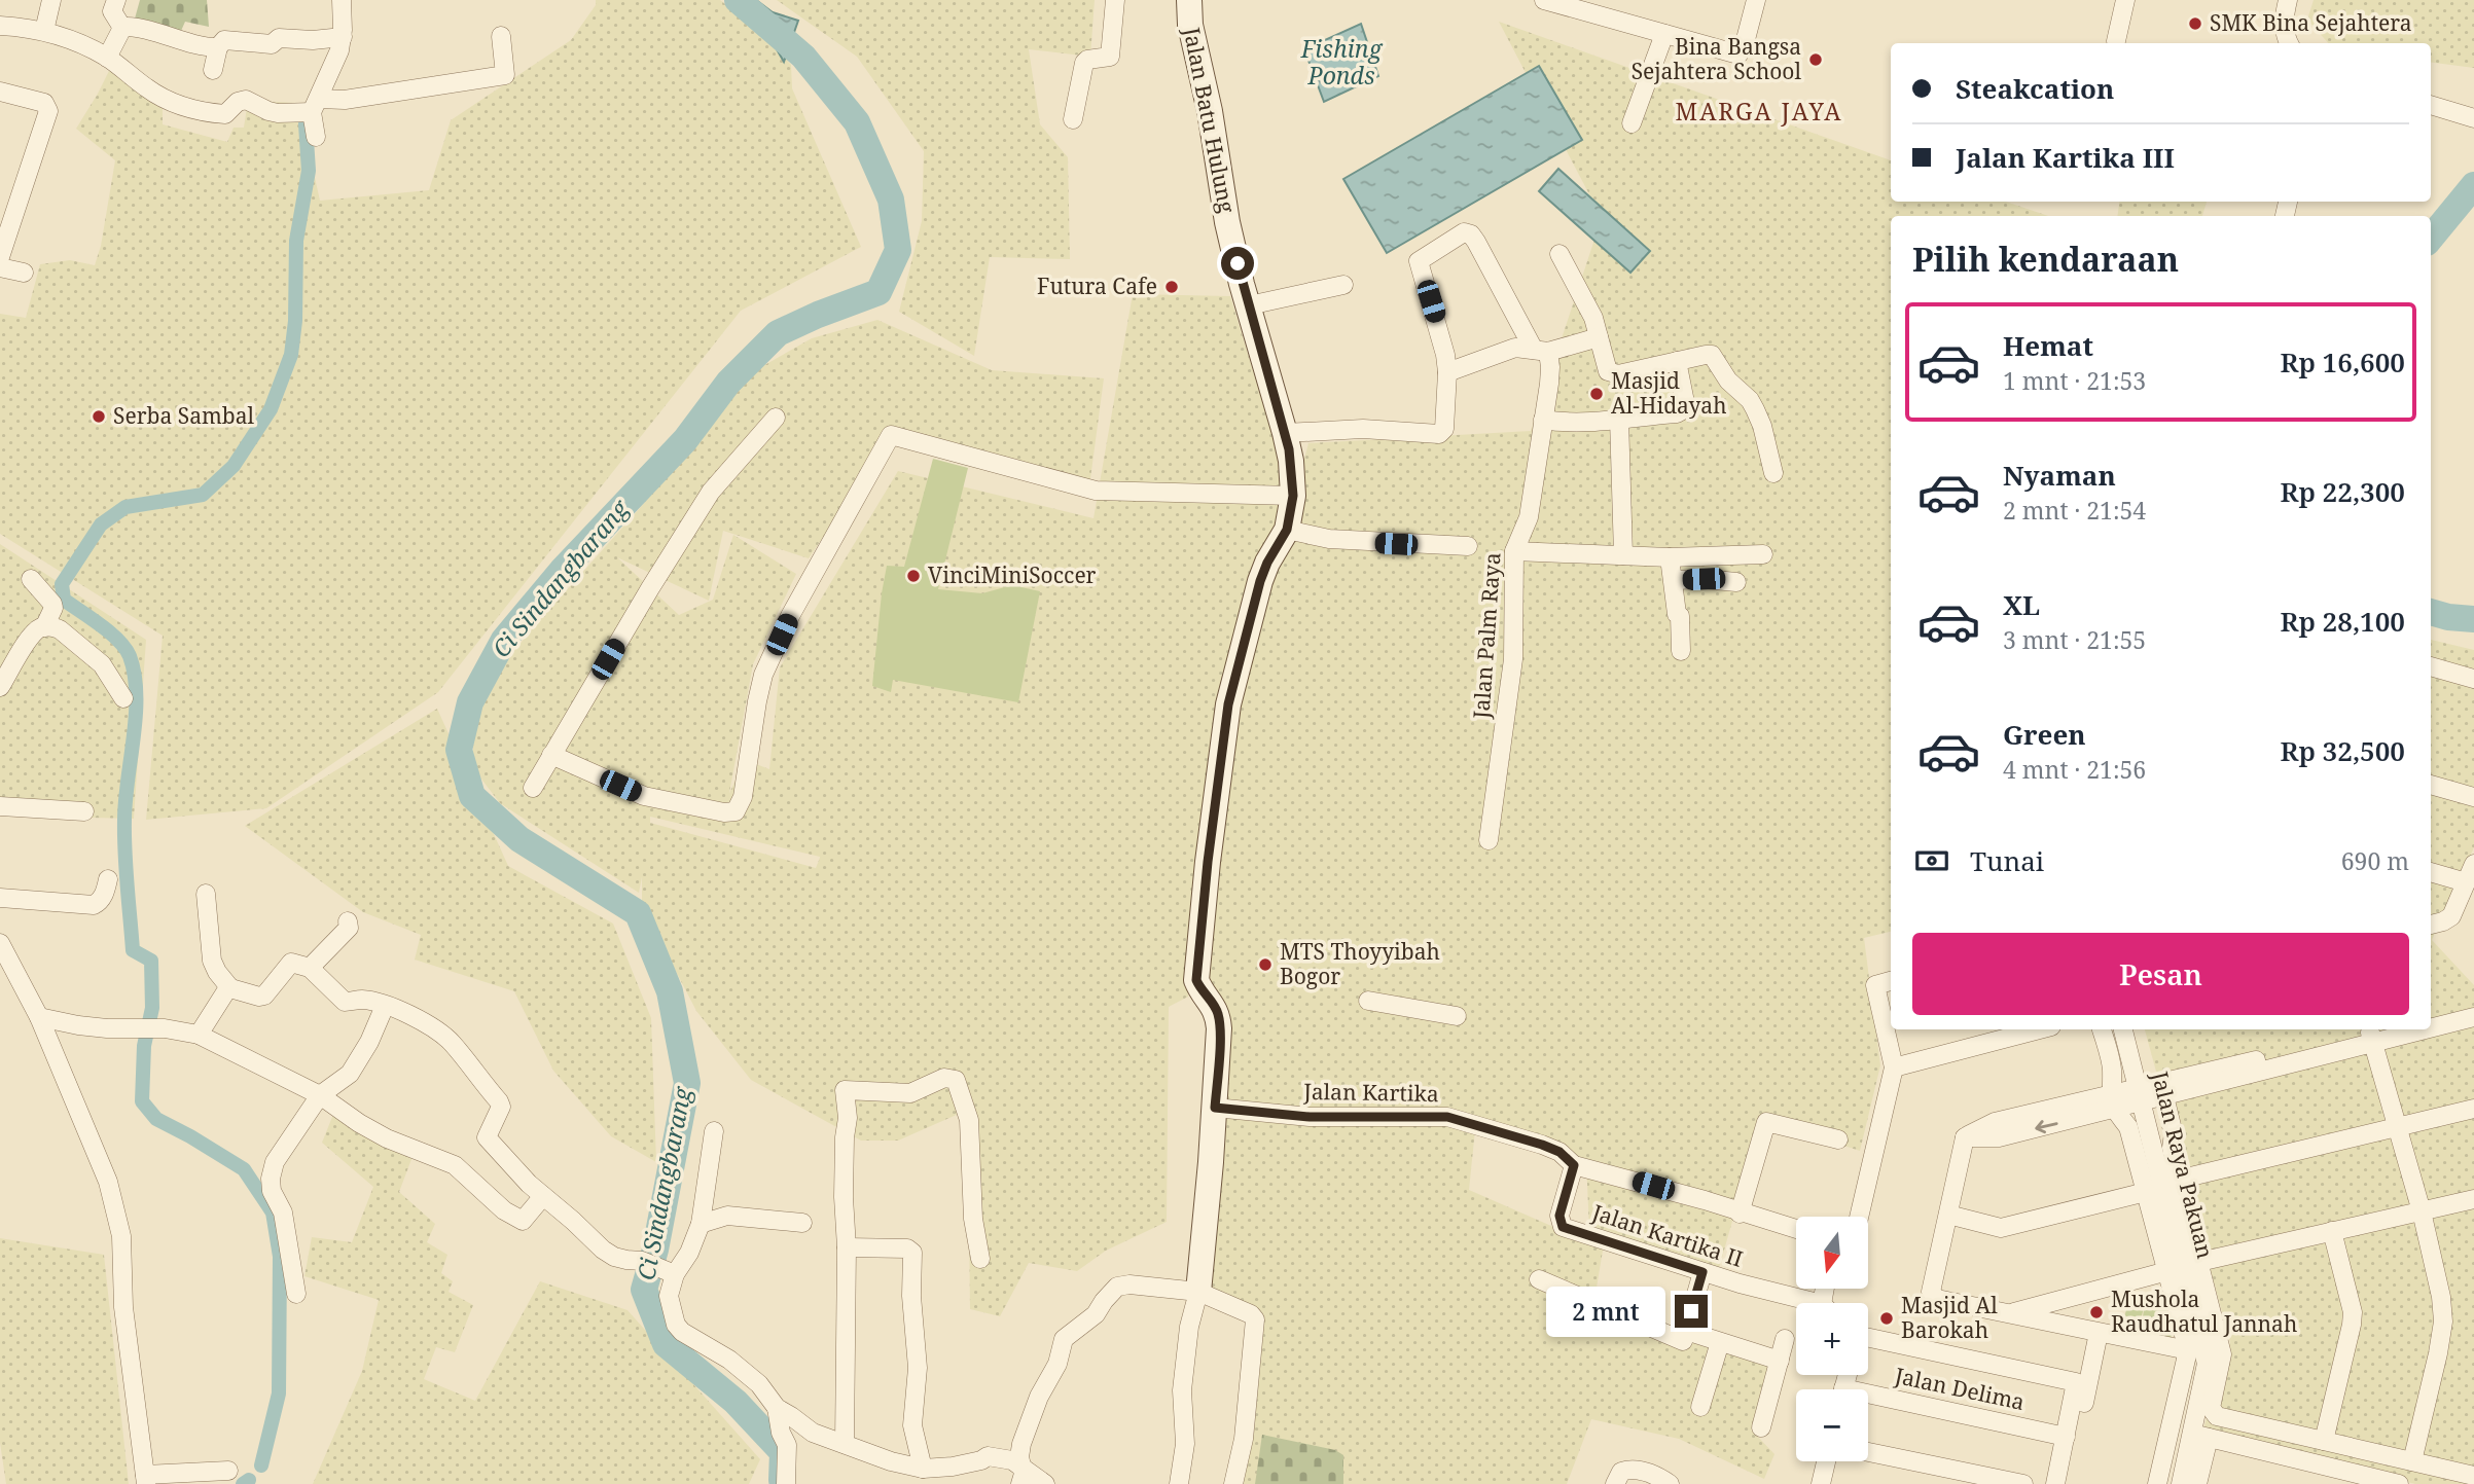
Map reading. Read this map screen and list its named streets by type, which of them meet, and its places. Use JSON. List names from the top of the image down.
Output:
{
  "streets": {
    "street": [
      "Jalan Batu Hulung",
      "Jalan Palm Raya",
      "Jalan Kartika",
      "Jalan Raya Pakuan",
      "Jalan Kartika II",
      "Jalan Delima"
    ]
  },
  "crossings": [
    ["Jalan Batu Hulung", "Jalan Palm Raya"],
    ["Jalan Batu Hulung", "Jalan Kartika"],
    ["Jalan Kartika", "Jalan Kartika II"]
  ],
  "districts": ["MARGA JAYA"],
  "water": ["Fishing Ponds", "Ci Sindangbarang"],
  "places": [
    "SMK Bina Sejahtera",
    "Bina Bangsa Sejahtera School",
    "Futura Cafe",
    "Masjid Al-Hidayah",
    "Serba Sambal",
    "VinciMiniSoccer",
    "MTS Thoyyibah Bogor",
    "Mushola Raudhatul Jannah",
    "Masjid Al Barokah"
  ],
  "north": "bottom",
  "page": {
    "banner": ["Steakcation", "Jalan Kartika III"],
    "heading": "Pilih kendaraan",
    "list": [
      {
        "name": "Hemat",
        "note": "1 mnt · 21:53",
        "value": "Rp 16,600"
      },
      {
        "name": "Nyaman",
        "note": "2 mnt · 21:54",
        "value": "Rp 22,300"
      },
      {
        "name": "XL",
        "note": "3 mnt · 21:55",
        "value": "Rp 28,100"
      },
      {
        "name": "Green",
        "note": "4 mnt · 21:56",
        "value": "Rp 32,500"
      }
    ],
    "pay": ["Tunai", "690 m"],
    "buttons": "Pesan",
    "map_buttons": ["+", "−"],
    "bubble": "2 mnt"
  }
}
